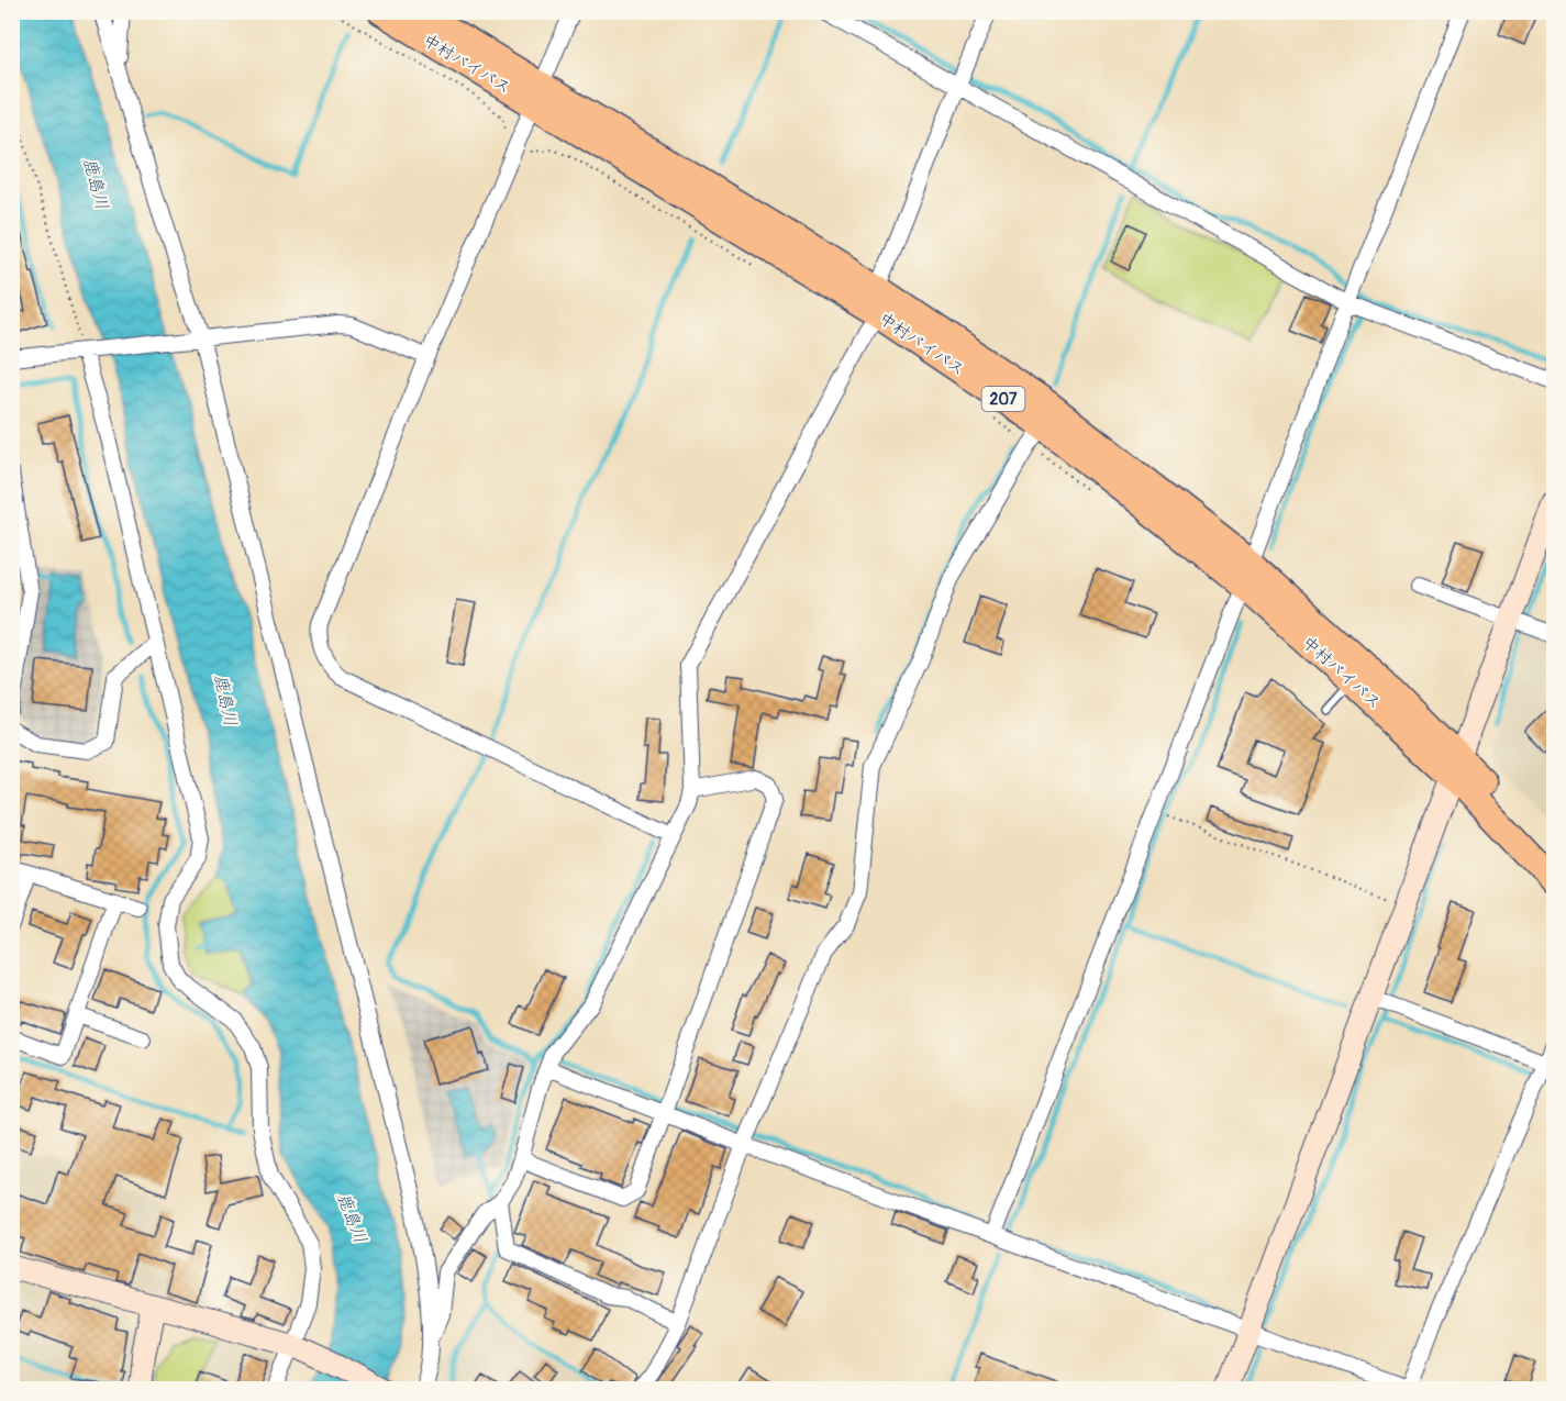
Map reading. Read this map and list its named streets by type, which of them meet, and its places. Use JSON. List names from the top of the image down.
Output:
{
  "streets": {
    "highway": ["中村バイパス", "207"]
  },
  "water": ["鹿島川"]
}
